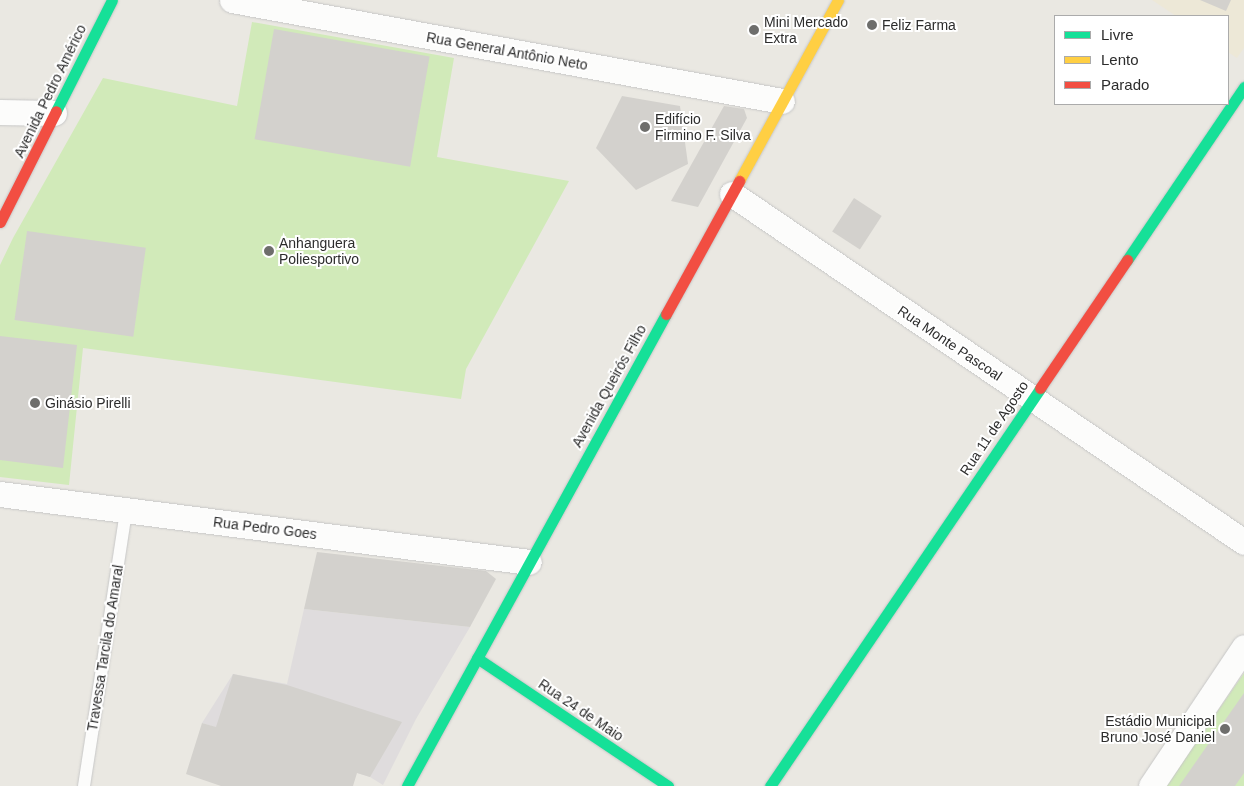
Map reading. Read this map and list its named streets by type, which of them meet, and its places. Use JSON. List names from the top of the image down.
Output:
{
  "streets": {
    "main road": [
      "Avenida Pedro Américo",
      "Avenida Queirós Filho",
      "Rua 11 de Agosto",
      "Rua 24 de Maio"
    ],
    "street": ["Rua General Antônio Neto", "Rua Monte Pascoal", "Rua Pedro Goes"],
    "lane": ["Travessa Tarcila do Amaral"]
  },
  "crossings": [
    ["Rua General Antônio Neto", "Avenida Queirós Filho"],
    ["Rua Monte Pascoal", "Avenida Queirós Filho"],
    ["Rua Monte Pascoal", "Rua 11 de Agosto"],
    ["Avenida Queirós Filho", "Rua Pedro Goes"],
    ["Avenida Queirós Filho", "Rua 24 de Maio"],
    ["Rua Pedro Goes", "Travessa Tarcila do Amaral"]
  ],
  "places": [
    "Feliz Farma",
    "Mini Mercado Extra",
    "Edifício Firmino F. Silva",
    "Anhanguera Poliesportivo",
    "Ginásio Pirelli",
    "Estádio Municipal Bruno José Daniel"
  ],
  "legend": ["Livre", "Lento", "Parado"]
}
